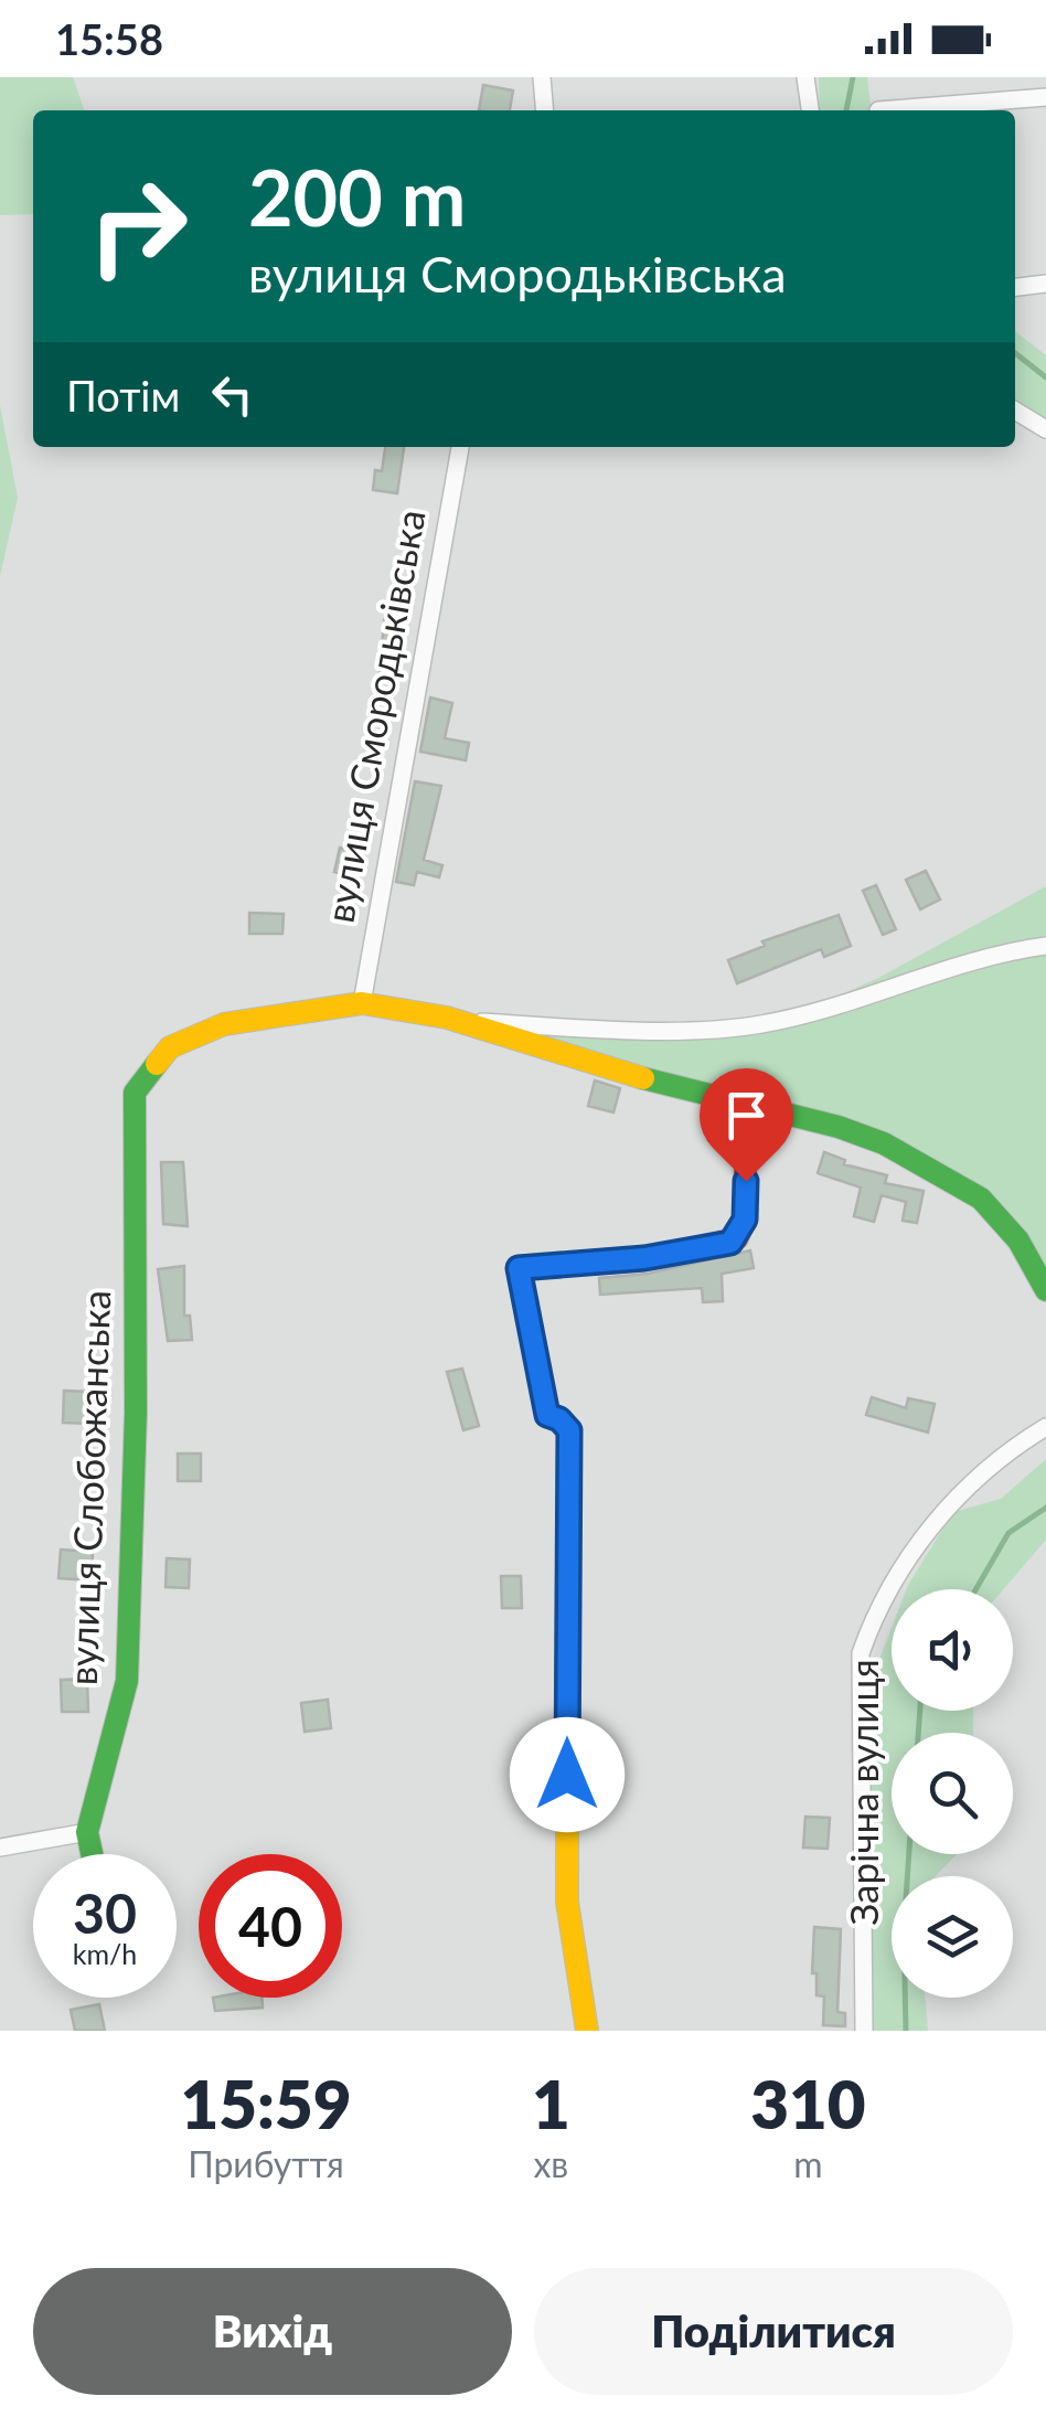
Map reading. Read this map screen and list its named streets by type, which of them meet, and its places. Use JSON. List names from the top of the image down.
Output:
{
  "streets": {
    "street": ["вулиця Смородьківська", "вулиця Слобожанська", "Зарічна вулиця"]
  },
  "crossings": [
    ["вулиця Смородьківська", "вулиця Слобожанська"]
  ],
  "page": {
    "status": "15:58",
    "turn": ["200 m", "вулиця Смородьківська"],
    "then": "Потім",
    "speed": "30 km/h",
    "limit": "40",
    "eta": [
      "15:59",
      "Прибуття",
      "1",
      "хв",
      "310",
      "m"
    ],
    "buttons": ["Вихід", "Поділитися"]
  }
}
